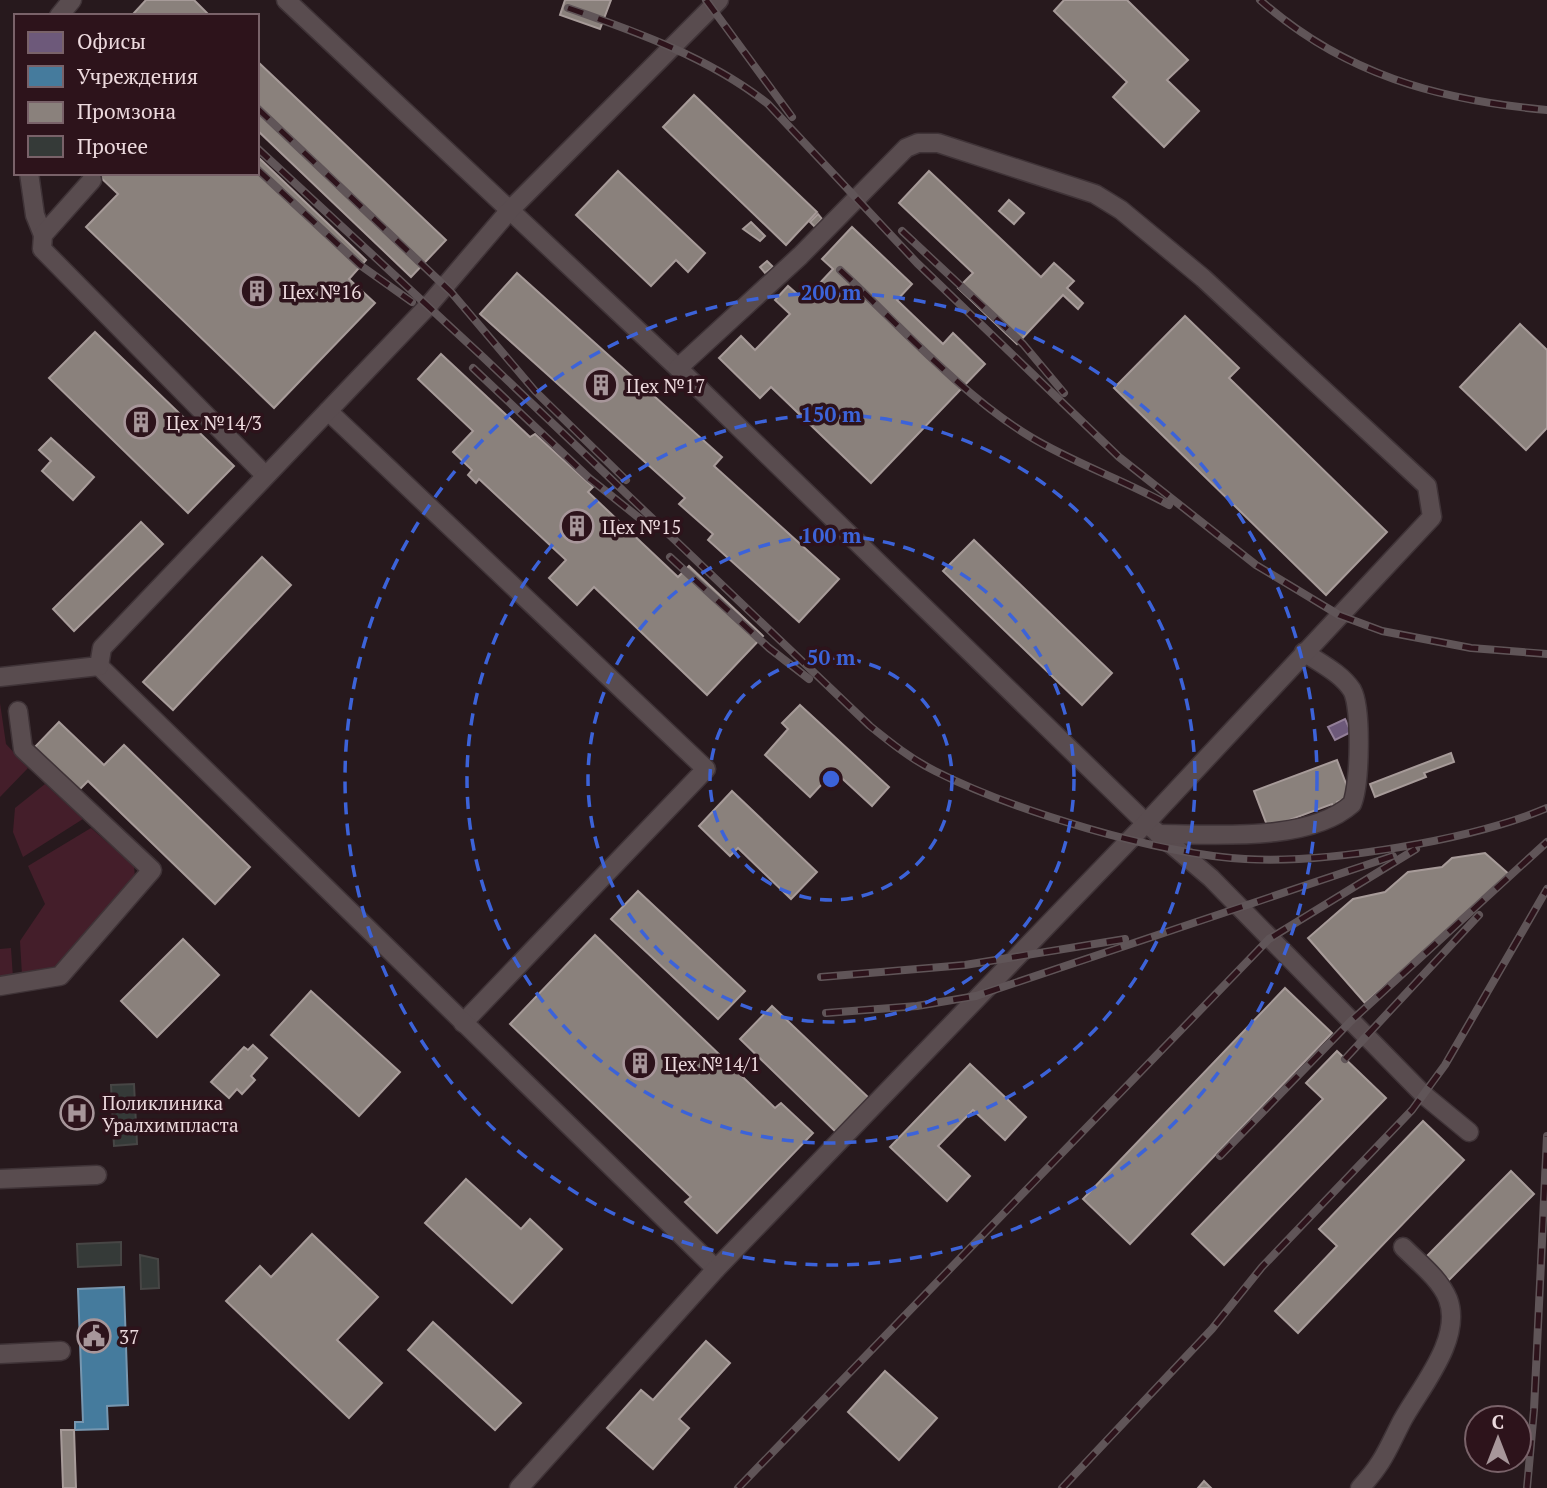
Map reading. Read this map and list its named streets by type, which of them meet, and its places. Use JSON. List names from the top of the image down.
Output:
{
  "places": {
    "building": [
      "Цех №16",
      "Цех №17",
      "Цех №14/3",
      "Цех №15",
      "Цех №14/1"
    ],
    "hospital": ["Поликлиника Уралхимпласта"],
    "public building": ["37"]
  },
  "legend": [
    "Офисы",
    "Учреждения",
    "Промзона",
    "Прочее"
  ],
  "north": "top",
  "rings": [
    "200 m",
    "150 m",
    "100 m",
    "50 m"
  ]
}
